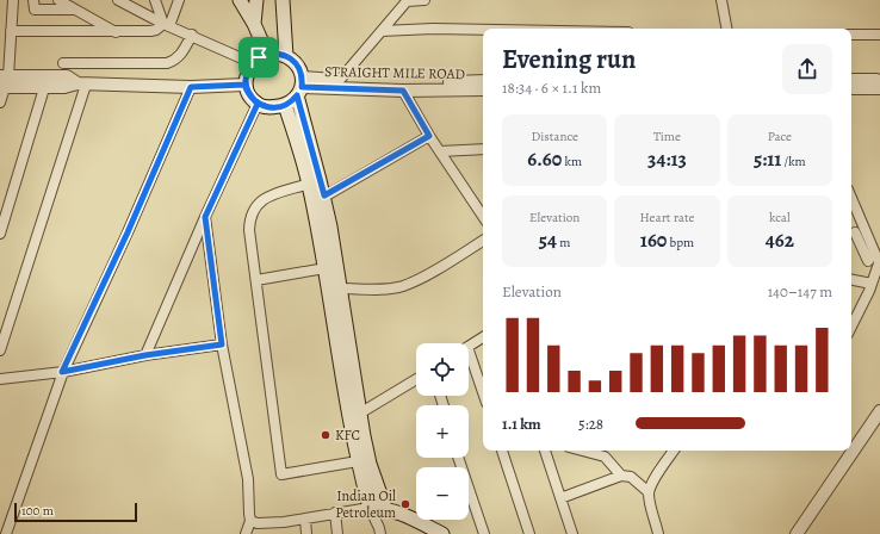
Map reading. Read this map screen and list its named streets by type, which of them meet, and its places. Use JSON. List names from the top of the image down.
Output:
{
  "streets": {
    "street": ["STRAIGHT MILE ROAD"]
  },
  "places": ["KFC", "Indian Oil Petroleum"],
  "scale_bar": "100 m",
  "page": {
    "heading": ["Evening run", "18:34 · 6 × 1.1 km"],
    "stats": [
      ["Distance", "6.60 km"],
      ["Time", "34:13"],
      ["Pace", "5:11 /km"],
      ["Elevation", "54 m"],
      ["Heart rate", "160 bpm"],
      ["kcal", "462"]
    ],
    "chart": ["Elevation", "140–147 m"],
    "map_buttons": ["+", "−"],
    "list": [
      {
        "name": "1.1 km",
        "note": "5:28"
      }
    ],
    "scale": "100 m"
  }
}
